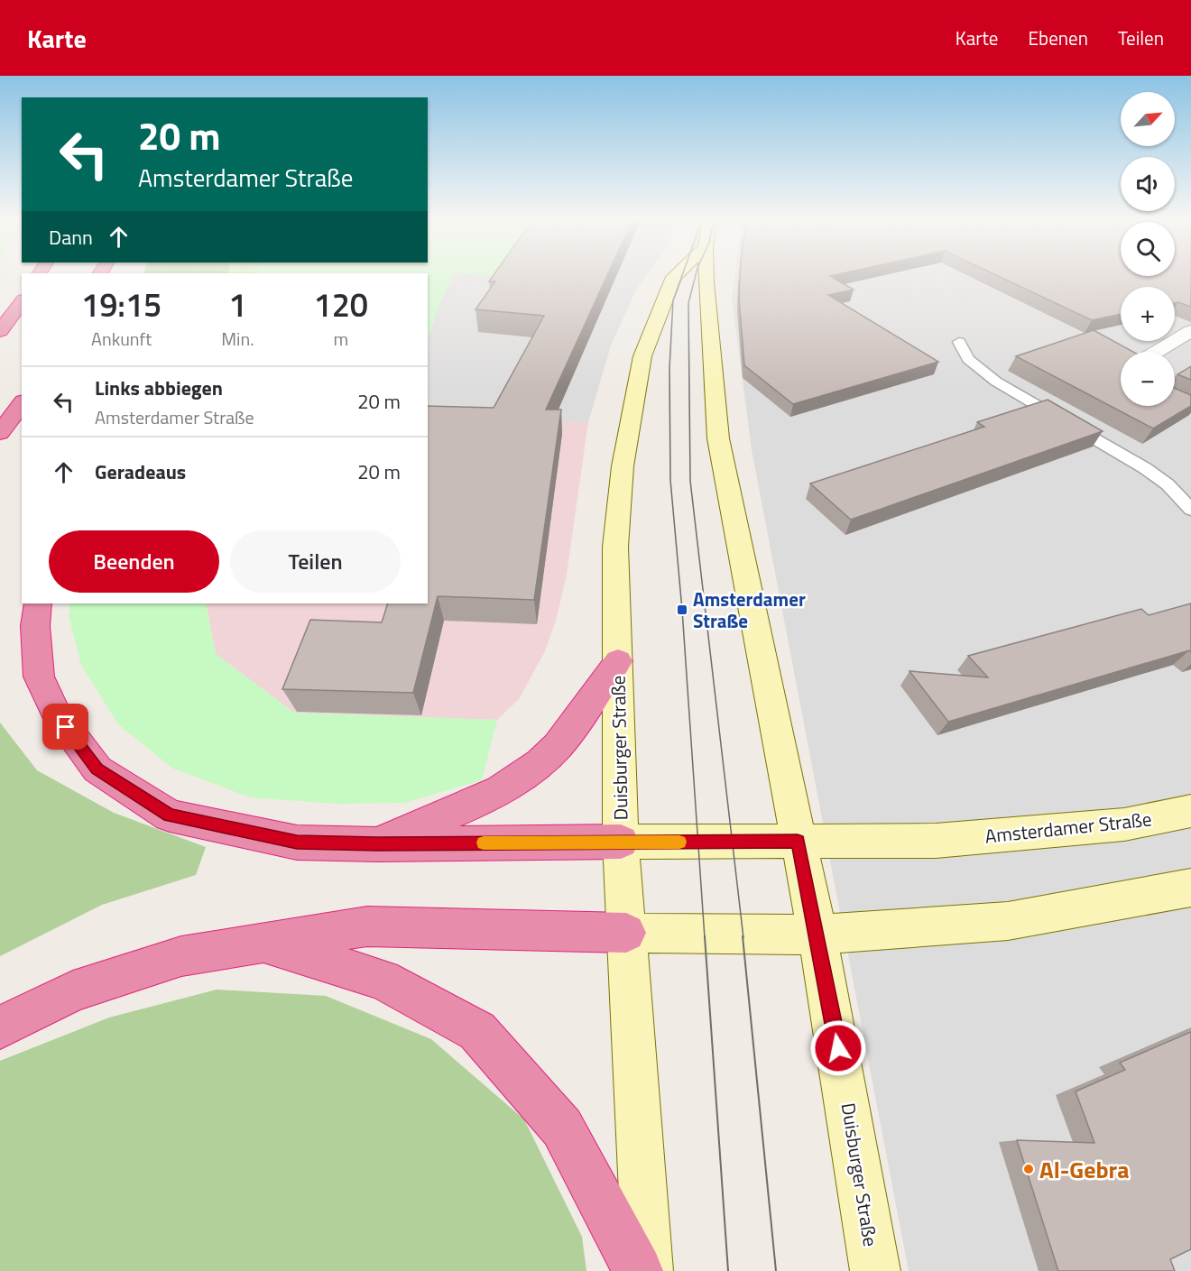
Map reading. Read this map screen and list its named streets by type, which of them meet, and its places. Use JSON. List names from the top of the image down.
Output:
{
  "streets": {
    "main road": ["Duisburger Straße", "Amsterdamer Straße"]
  },
  "crossings": [
    ["Duisburger Straße", "Amsterdamer Straße"]
  ],
  "places": {
    "transit": ["Amsterdamer Straße"],
    "other": ["Al-Gebra"]
  },
  "north": "top right",
  "page": {
    "header": "Karte",
    "nav": ["Karte", "Ebenen", "Teilen"],
    "map_buttons": ["+", "−"],
    "turn": ["20 m", "Amsterdamer Straße"],
    "then": "Dann",
    "eta": [
      "19:15",
      "Ankunft",
      "1",
      "Min.",
      "120",
      "m"
    ],
    "list": [
      {
        "name": "Links abbiegen",
        "note": "Amsterdamer Straße",
        "value": "20 m"
      },
      {
        "name": "Geradeaus",
        "value": "20 m"
      }
    ],
    "buttons": ["Beenden", "Teilen"]
  }
}
